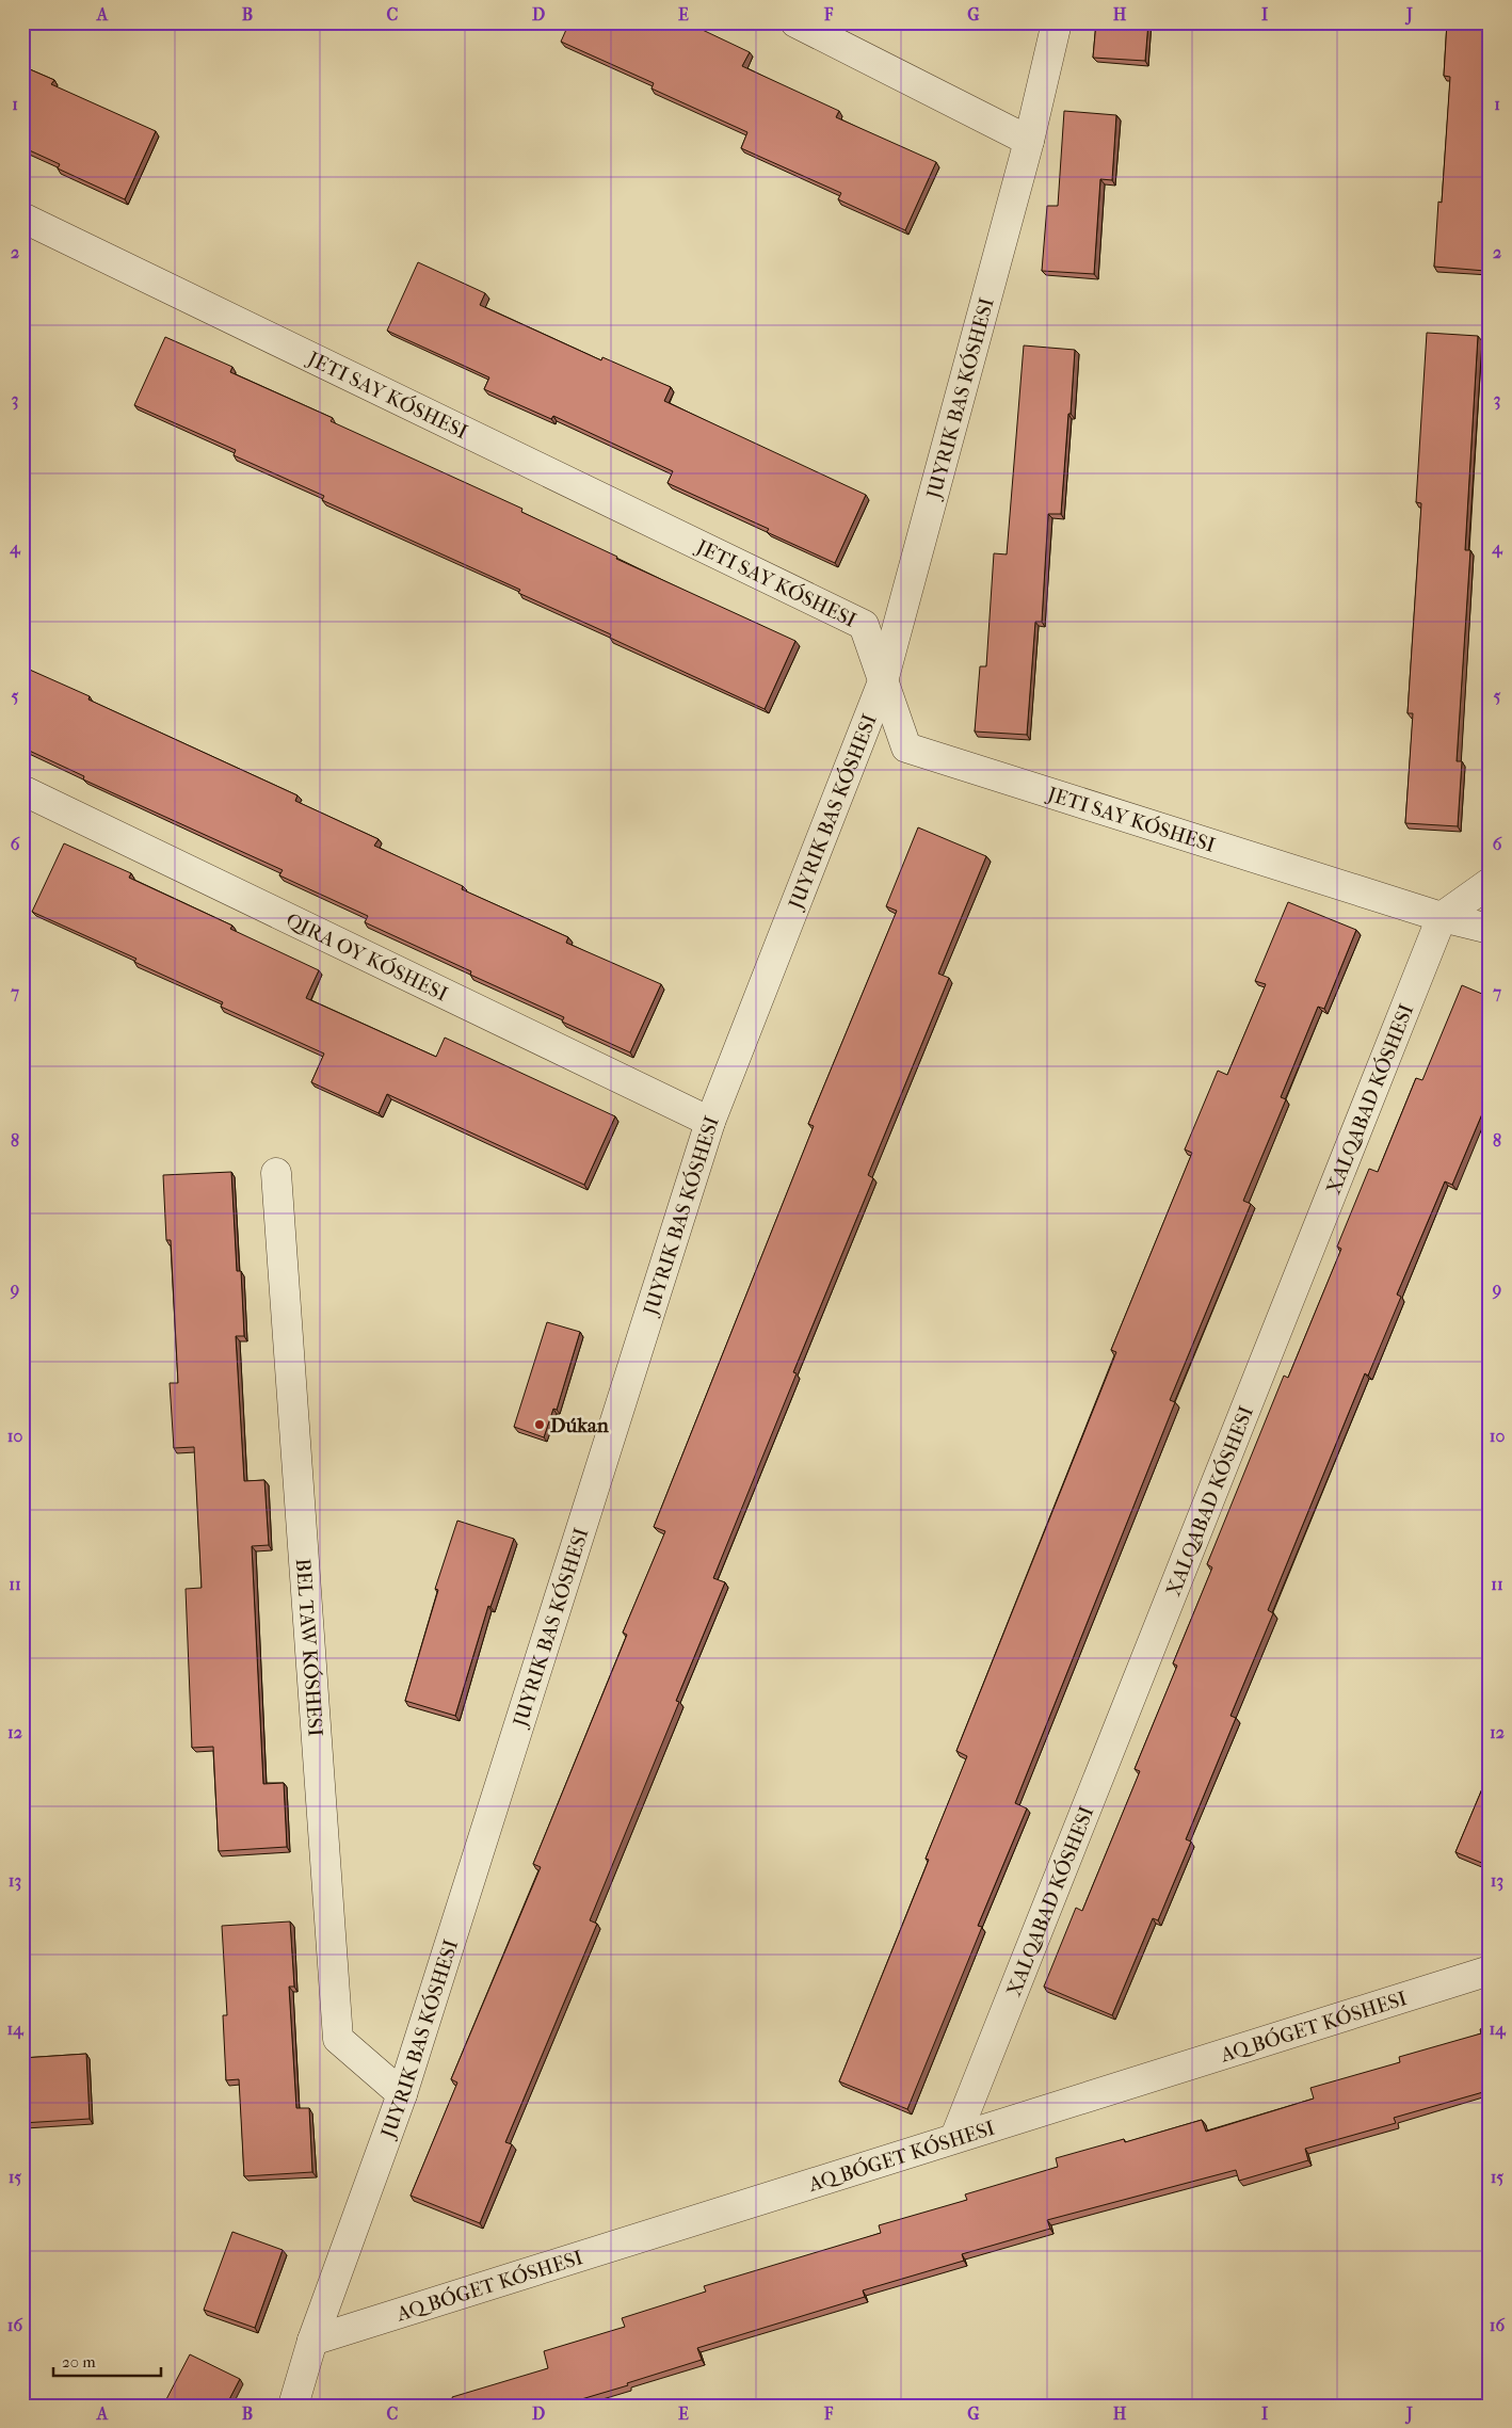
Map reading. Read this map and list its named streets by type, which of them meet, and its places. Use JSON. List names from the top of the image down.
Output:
{
  "streets": {
    "street": [
      "JETI SAY KÓSHESI",
      "JUYRIK BAS KÓSHESI",
      "XALQABAD KÓSHESI",
      "BEL TAW KÓSHESI",
      "AQ BÓGET KÓSHESI"
    ]
  },
  "crossings": [
    ["JETI SAY KÓSHESI", "JUYRIK BAS KÓSHESI"],
    ["JETI SAY KÓSHESI", "XALQABAD KÓSHESI"],
    ["JUYRIK BAS KÓSHESI", "BEL TAW KÓSHESI"],
    ["JUYRIK BAS KÓSHESI", "AQ BÓGET KÓSHESI"],
    ["XALQABAD KÓSHESI", "AQ BÓGET KÓSHESI"]
  ],
  "places": ["Dúkan"],
  "scale_bar": "20 m",
  "grid": {
    "columns": [
      "A",
      "B",
      "C",
      "D",
      "E",
      "F",
      "G",
      "H",
      "I",
      "J"
    ],
    "rows": [
      "1",
      "2",
      "3",
      "4",
      "5",
      "6",
      "7",
      "8",
      "9",
      "10",
      "11",
      "12",
      "13",
      "14",
      "15",
      "16"
    ]
  }
}
